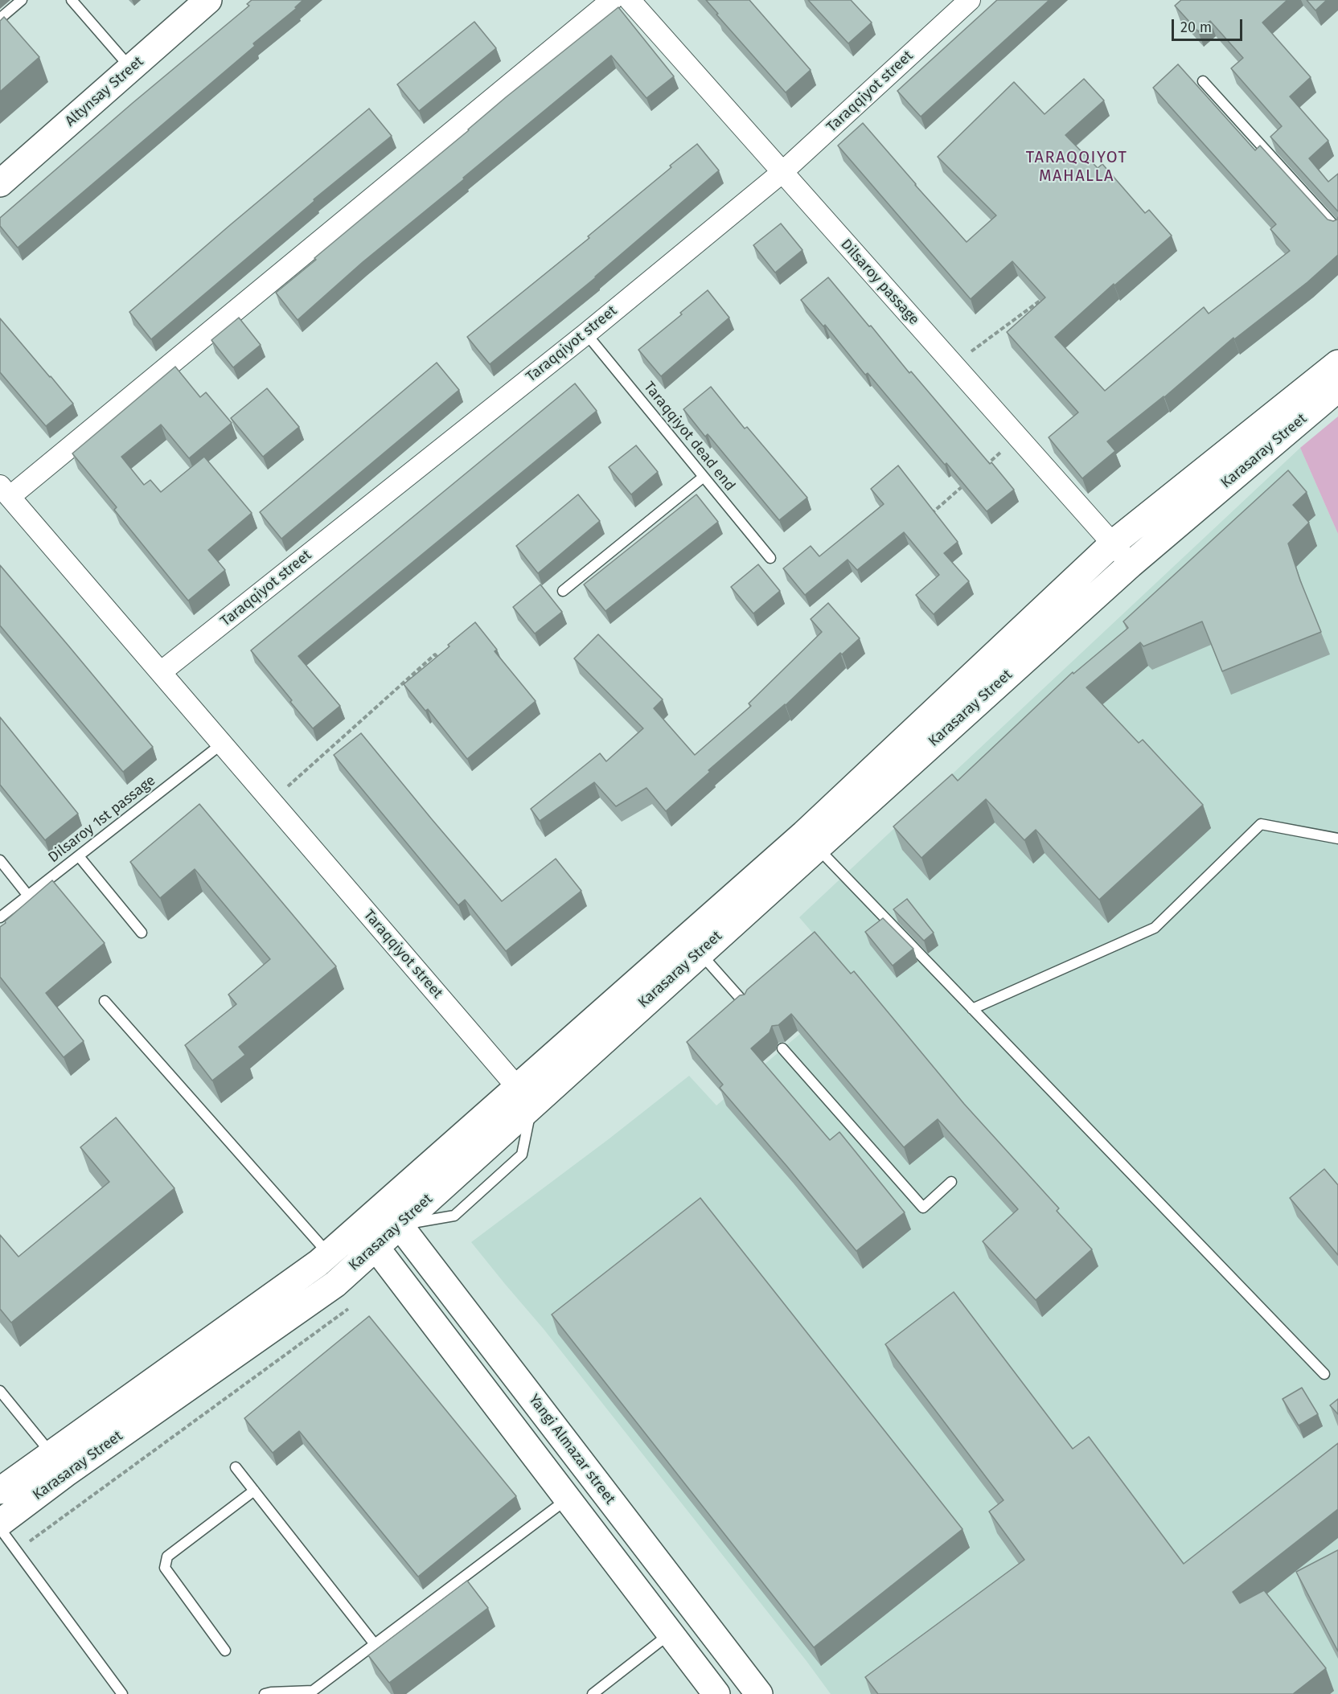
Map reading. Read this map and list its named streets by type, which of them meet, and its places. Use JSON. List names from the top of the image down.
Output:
{
  "streets": {
    "main road": ["Altynsay Street", "Karasaray Street", "Yangi Almazar street"],
    "street": ["Taraqqiyot street", "Dilsaroy passage"],
    "lane": ["Taraqqiyot dead end", "Dilsaroy 1st passage"]
  },
  "crossings": [
    ["Taraqqiyot street", "Dilsaroy passage"],
    ["Taraqqiyot street", "Taraqqiyot dead end"],
    ["Taraqqiyot street", "Karasaray Street"],
    ["Taraqqiyot street", "Dilsaroy 1st passage"],
    ["Dilsaroy passage", "Karasaray Street"],
    ["Karasaray Street", "Yangi Almazar street"]
  ],
  "districts": ["TARAQQIYOT MAHALLA"],
  "scale_bar": "20 m"
}
